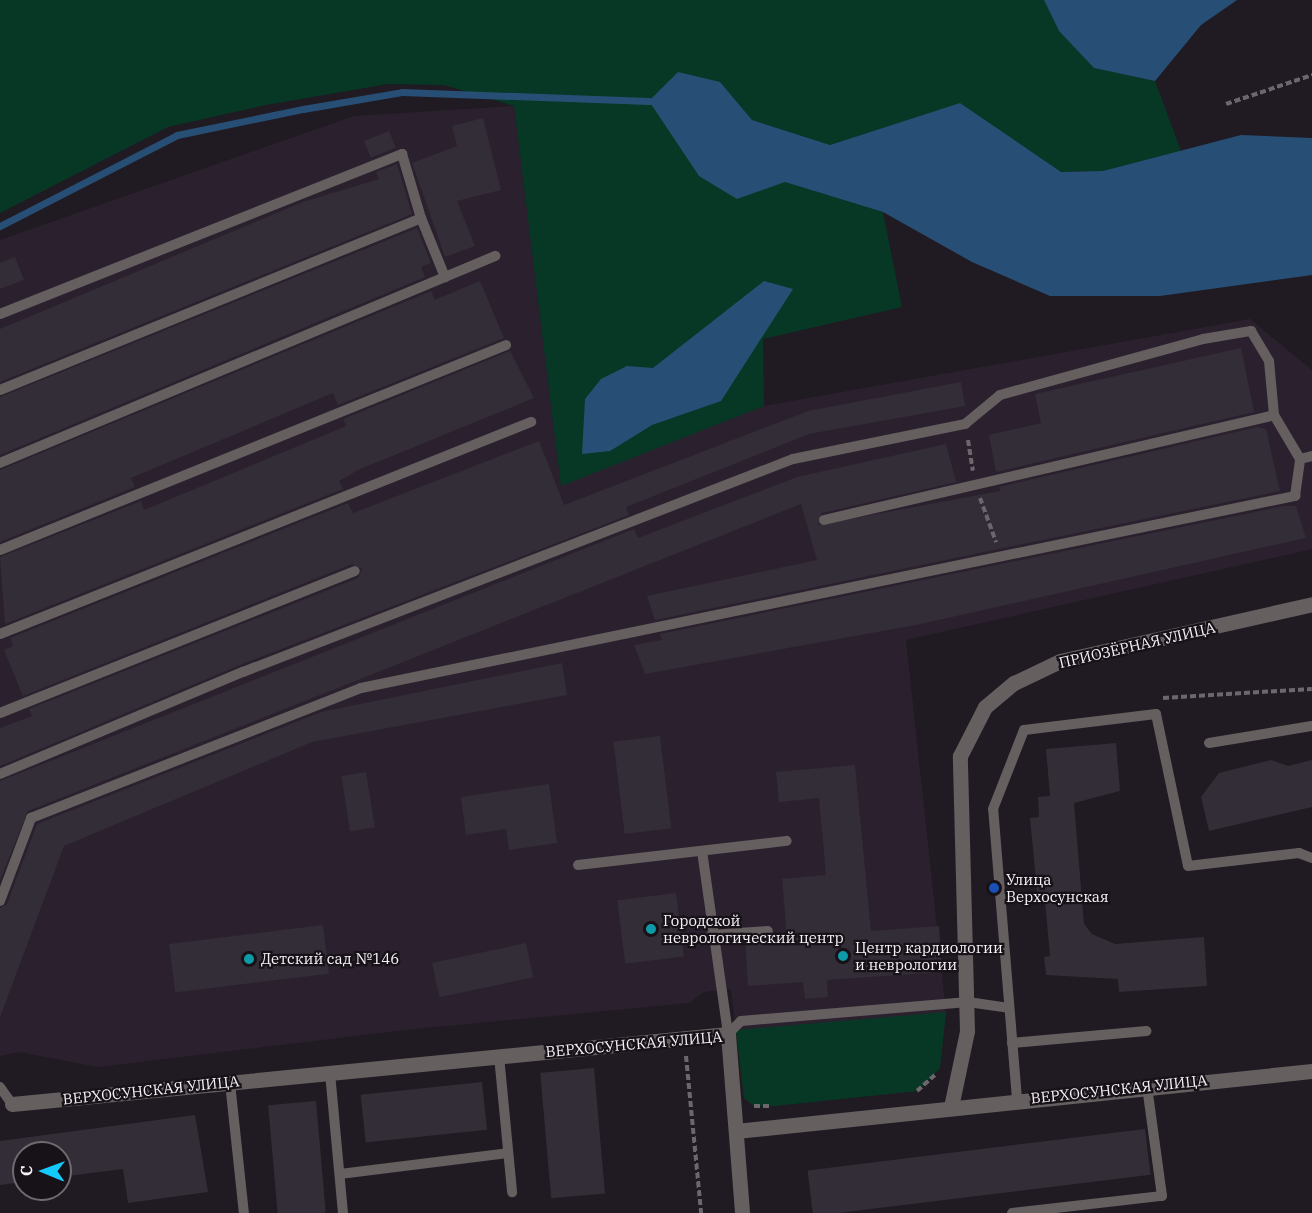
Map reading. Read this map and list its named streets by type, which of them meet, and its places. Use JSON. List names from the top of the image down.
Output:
{
  "streets": {
    "street": ["ПРИОЗЁРНАЯ УЛИЦА", "ВЕРХОСУНСКАЯ УЛИЦА"]
  },
  "crossings": [
    ["ПРИОЗЁРНАЯ УЛИЦА", "ВЕРХОСУНСКАЯ УЛИЦА"]
  ],
  "places": [
    "Улица Верхосунская",
    "Городской неврологический центр",
    "Центр кардиологии и неврологии",
    "Детский сад №146"
  ],
  "north": "left"
}
